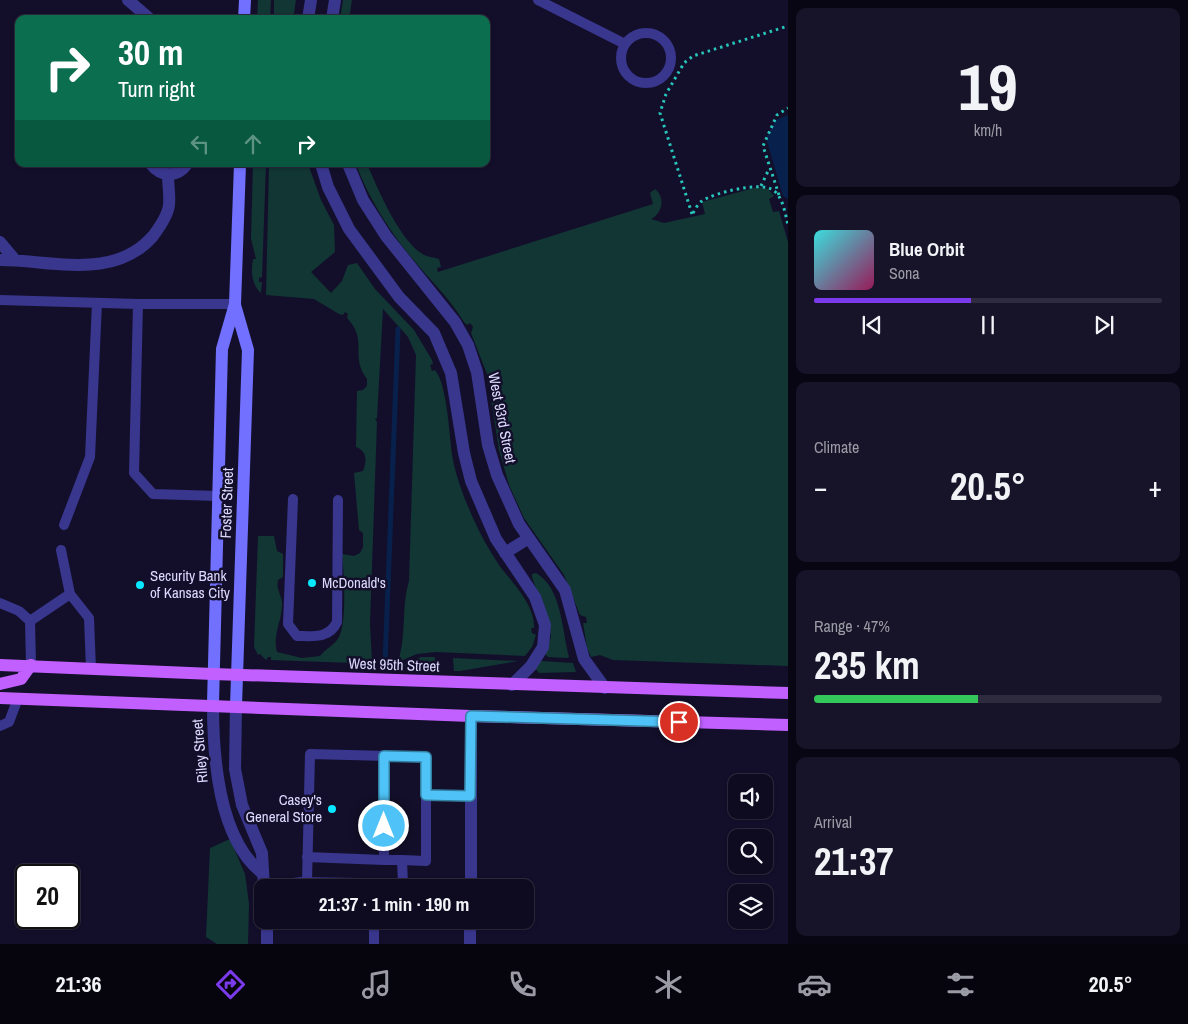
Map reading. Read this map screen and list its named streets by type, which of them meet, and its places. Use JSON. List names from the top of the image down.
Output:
{
  "streets": {
    "main road": ["West 95th Street"],
    "street": ["West 93rd Street", "Foster Street", "Riley Street"]
  },
  "crossings": [
    ["West 93rd Street", "West 95th Street"],
    ["Foster Street", "West 95th Street"],
    ["Foster Street", "Riley Street"]
  ],
  "places": ["McDonald's", "Security Bank of Kansas City", "Casey's General Store"],
  "page": {
    "tile": [
      ["19", "km/h"],
      "Climate",
      ["Range · 47%", "235 km"],
      ["Arrival", "21:37"]
    ],
    "turn": ["30 m", "Turn right"],
    "song": ["Blue Orbit", "Sona"],
    "heat": ["−", "20.5°", "+"],
    "limit": "20",
    "trip": "21:37 · 1 min · 190 m",
    "tabs": ["21:36", "20.5°"]
  }
}
